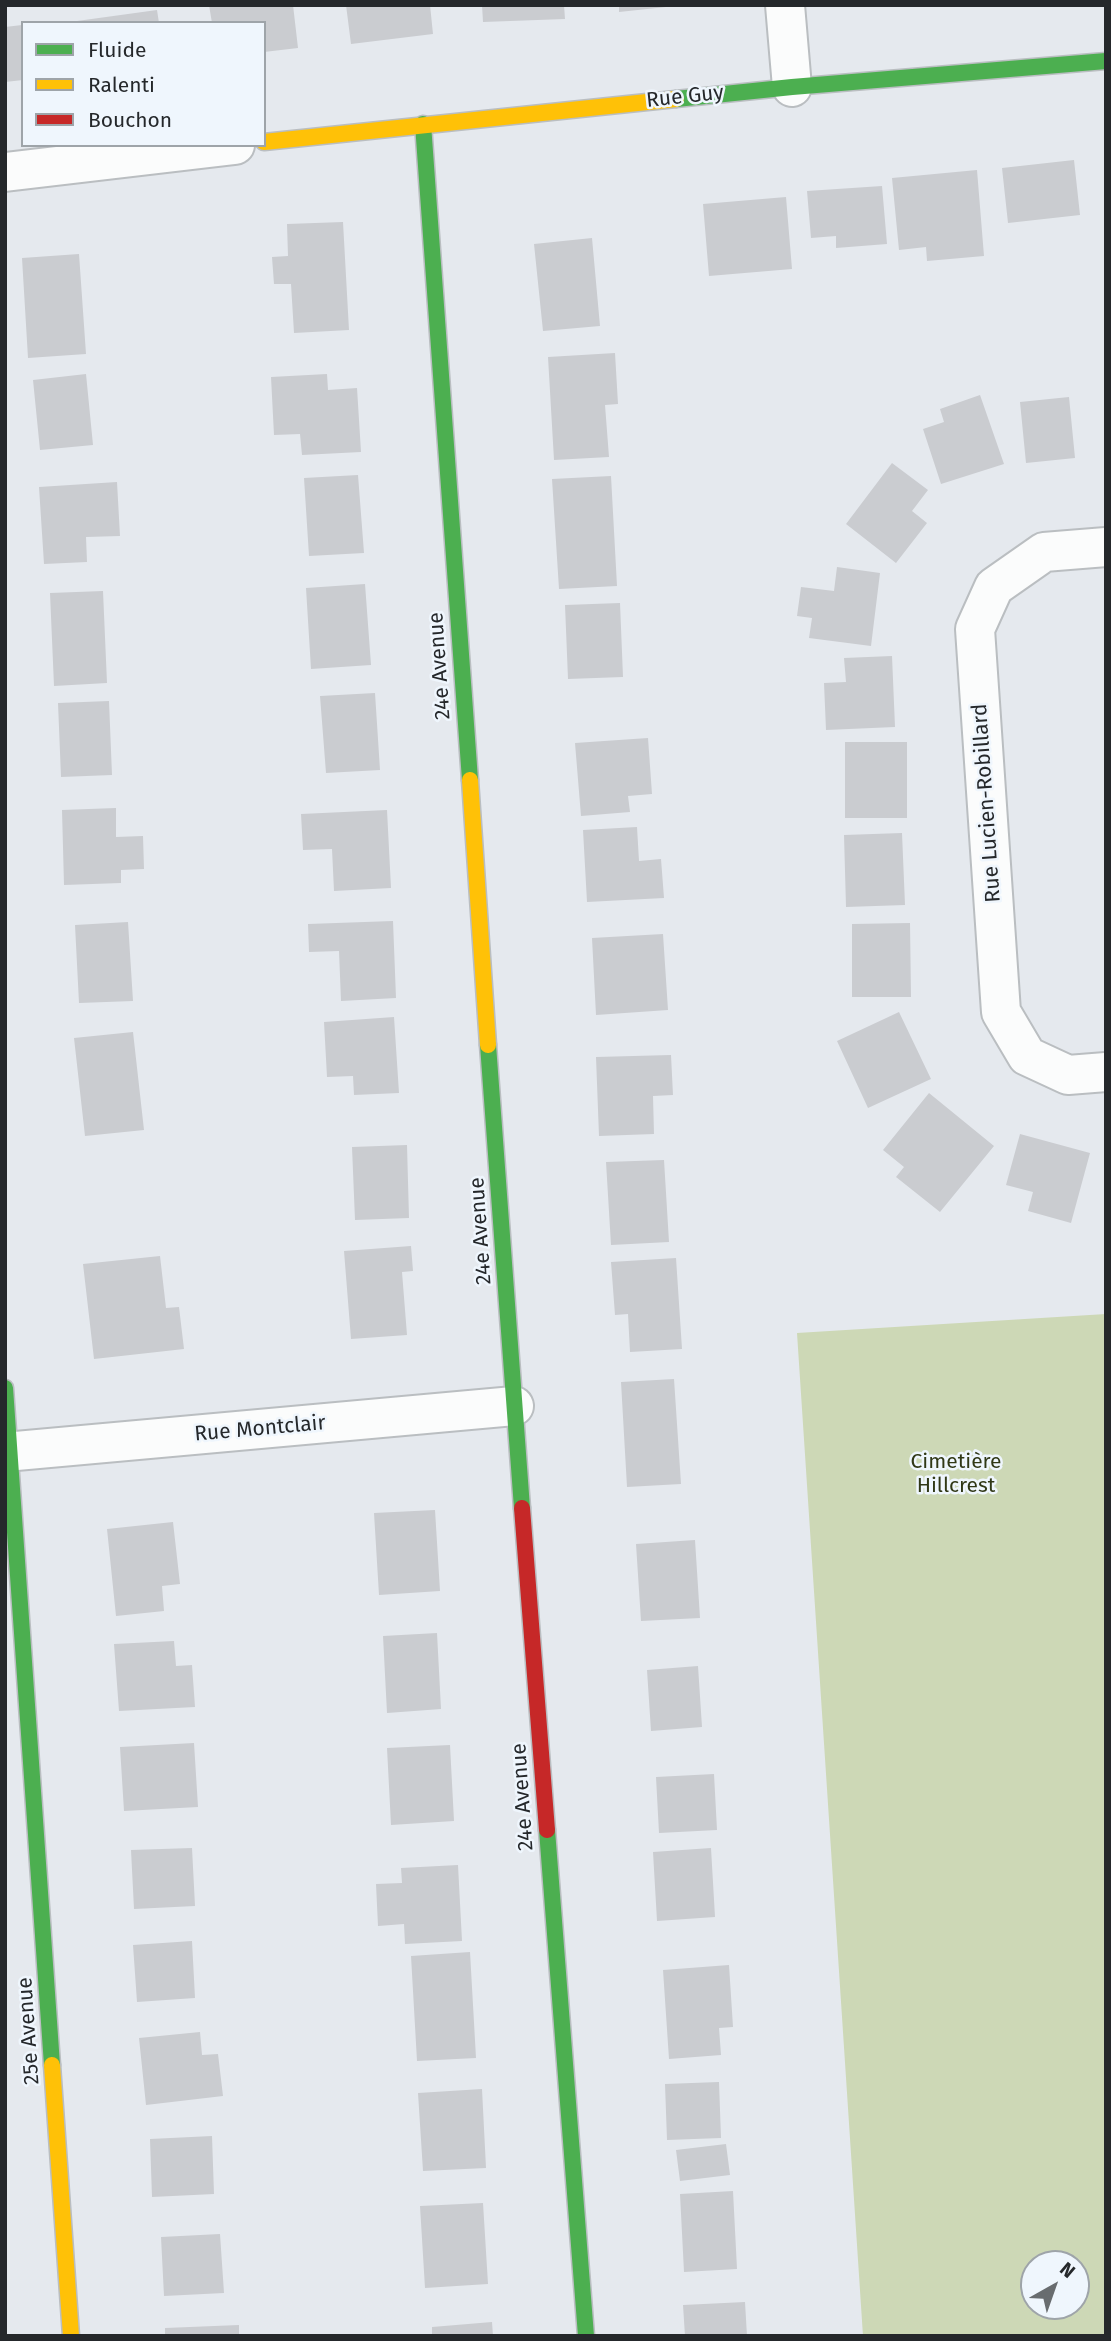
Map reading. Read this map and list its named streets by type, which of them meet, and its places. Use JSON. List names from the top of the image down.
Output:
{
  "streets": {
    "street": [
      "Rue Guy",
      "24e Avenue",
      "Rue Lucien-Robillard",
      "Rue Montclair",
      "25e Avenue"
    ]
  },
  "crossings": [
    ["Rue Guy", "24e Avenue"],
    ["24e Avenue", "Rue Montclair"],
    ["Rue Montclair", "25e Avenue"]
  ],
  "parks": ["Cimetière Hillcrest"],
  "legend": ["Fluide", "Ralenti", "Bouchon"],
  "north": "top right"
}
